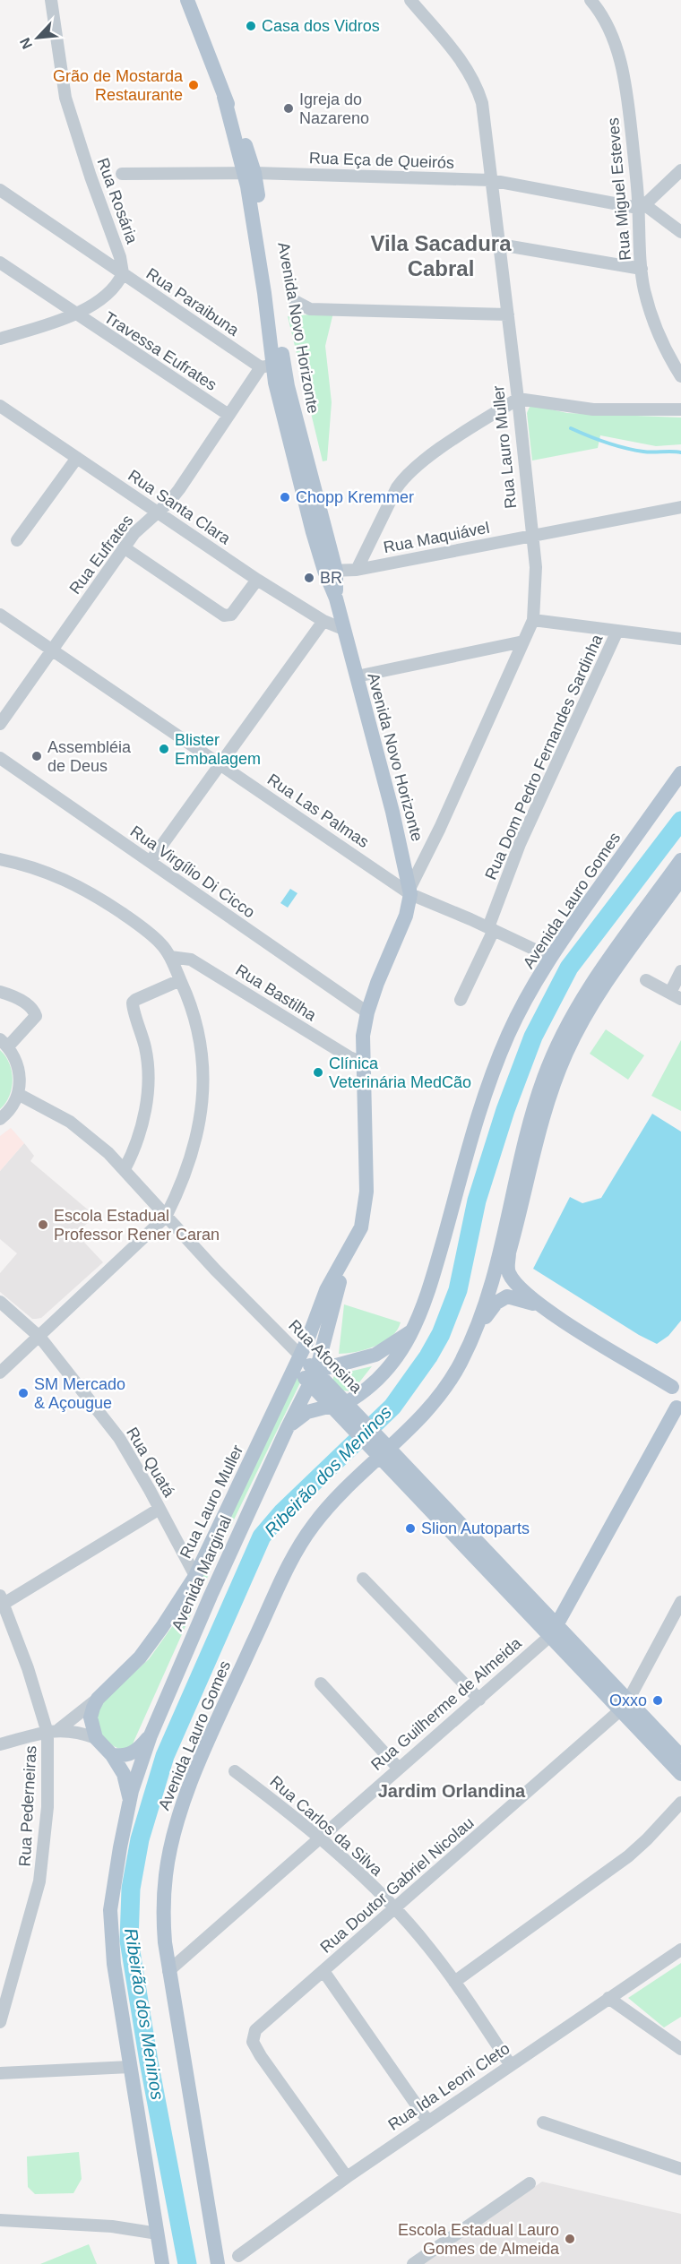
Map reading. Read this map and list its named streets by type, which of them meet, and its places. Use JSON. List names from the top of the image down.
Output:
{
  "streets": {
    "main road": [
      "Avenida Novo Horizonte",
      "Rua Lauro Muller",
      "Avenida Lauro Gomes",
      "Rua Afonsina",
      "Avenida Marginal",
      "Rua Guilherme de Almeida"
    ],
    "street": [
      "Rua Eça de Queirós",
      "Rua Miguel Esteves",
      "Rua Rosária",
      "Rua Paraibuna",
      "Travessa Eufrates",
      "Rua Santa Clara",
      "Rua Maquiável",
      "Rua Eufrates",
      "Rua Dom Pedro Fernandes Sardinha",
      "Rua Las Palmas",
      "Rua Virgílio Di Cicco",
      "Rua Bastilha",
      "Rua Quatá",
      "Rua Pederneiras",
      "Rua Carlos da Silva",
      "Rua Doutor Gabriel Nicolau",
      "Rua Ida Leoni Cleto"
    ]
  },
  "crossings": [
    ["Rua Eça de Queirós", "Rua Miguel Esteves"],
    ["Rua Eça de Queirós", "Avenida Novo Horizonte"],
    ["Rua Eça de Queirós", "Rua Lauro Muller"],
    ["Rua Rosária", "Rua Paraibuna"],
    ["Rua Paraibuna", "Avenida Novo Horizonte"],
    ["Rua Paraibuna", "Rua Eufrates"],
    ["Avenida Novo Horizonte", "Rua Lauro Muller"],
    ["Avenida Novo Horizonte", "Rua Santa Clara"],
    ["Avenida Novo Horizonte", "Rua Maquiável"],
    ["Avenida Novo Horizonte", "Rua Eufrates"],
    ["Avenida Novo Horizonte", "Rua Las Palmas"],
    ["Travessa Eufrates", "Rua Eufrates"],
    ["Rua Lauro Muller", "Rua Maquiável"],
    ["Rua Lauro Muller", "Rua Las Palmas"],
    ["Rua Lauro Muller", "Rua Virgílio Di Cicco"],
    ["Rua Lauro Muller", "Rua Bastilha"],
    ["Rua Lauro Muller", "Rua Afonsina"],
    ["Rua Lauro Muller", "Rua Quatá"],
    ["Rua Lauro Muller", "Avenida Marginal"],
    ["Rua Santa Clara", "Rua Eufrates"],
    ["Rua Eufrates", "Rua Las Palmas"],
    ["Rua Dom Pedro Fernandes Sardinha", "Rua Las Palmas"],
    ["Rua Las Palmas", "Avenida Lauro Gomes"],
    ["Avenida Lauro Gomes", "Rua Afonsina"],
    ["Avenida Lauro Gomes", "Avenida Marginal"],
    ["Avenida Lauro Gomes", "Rua Guilherme de Almeida"],
    ["Rua Afonsina", "Avenida Marginal"],
    ["Rua Afonsina", "Rua Guilherme de Almeida"],
    ["Rua Afonsina", "Rua Doutor Gabriel Nicolau"],
    ["Rua Guilherme de Almeida", "Rua Carlos da Silva"],
    ["Rua Carlos da Silva", "Rua Doutor Gabriel Nicolau"],
    ["Rua Carlos da Silva", "Rua Ida Leoni Cleto"],
    ["Rua Doutor Gabriel Nicolau", "Rua Ida Leoni Cleto"]
  ],
  "districts": ["Vila Sacadura Cabral", "Jardim Orlandina"],
  "water": ["Ribeirão dos Meninos"],
  "places": [
    "Casa dos Vidros",
    "Grão de Mostarda Restaurante",
    "Igreja do Nazareno",
    "Chopp Kremmer",
    "BR",
    "Blister Embalagem",
    "Assembléia de Deus",
    "Clínica Veterinária MedCão",
    "Escola Estadual Professor Rener Caran",
    "SM Mercado & Açougue",
    "Slion Autoparts",
    "Oxxo",
    "Escola Estadual Lauro Gomes de Almeida"
  ],
  "north": "bottom left"
}
